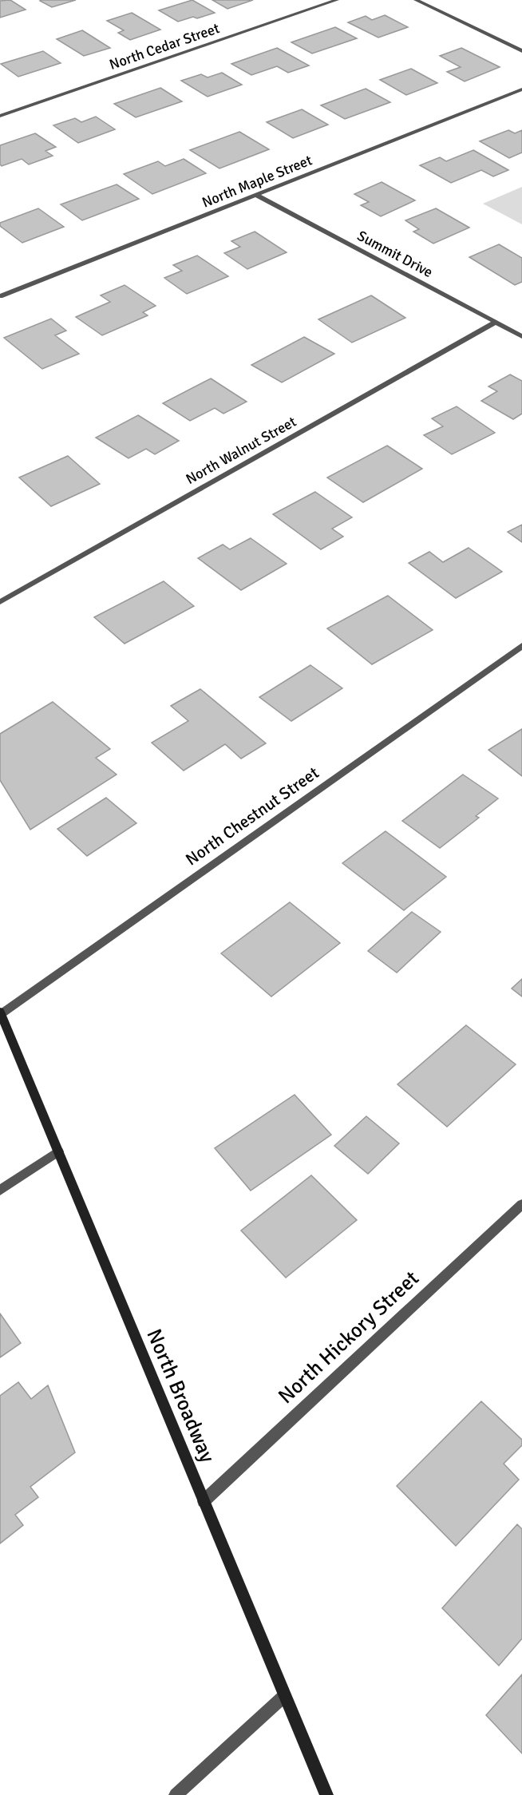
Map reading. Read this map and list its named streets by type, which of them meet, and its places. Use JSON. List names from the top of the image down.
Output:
{
  "streets": {
    "main road": ["North Broadway"],
    "street": [
      "North Cedar Street",
      "North Maple Street",
      "Summit Drive",
      "North Walnut Street",
      "North Chestnut Street",
      "North Hickory Street"
    ]
  },
  "crossings": [
    ["North Maple Street", "Summit Drive"],
    ["Summit Drive", "North Walnut Street"],
    ["North Chestnut Street", "North Broadway"],
    ["North Hickory Street", "North Broadway"]
  ]
}
